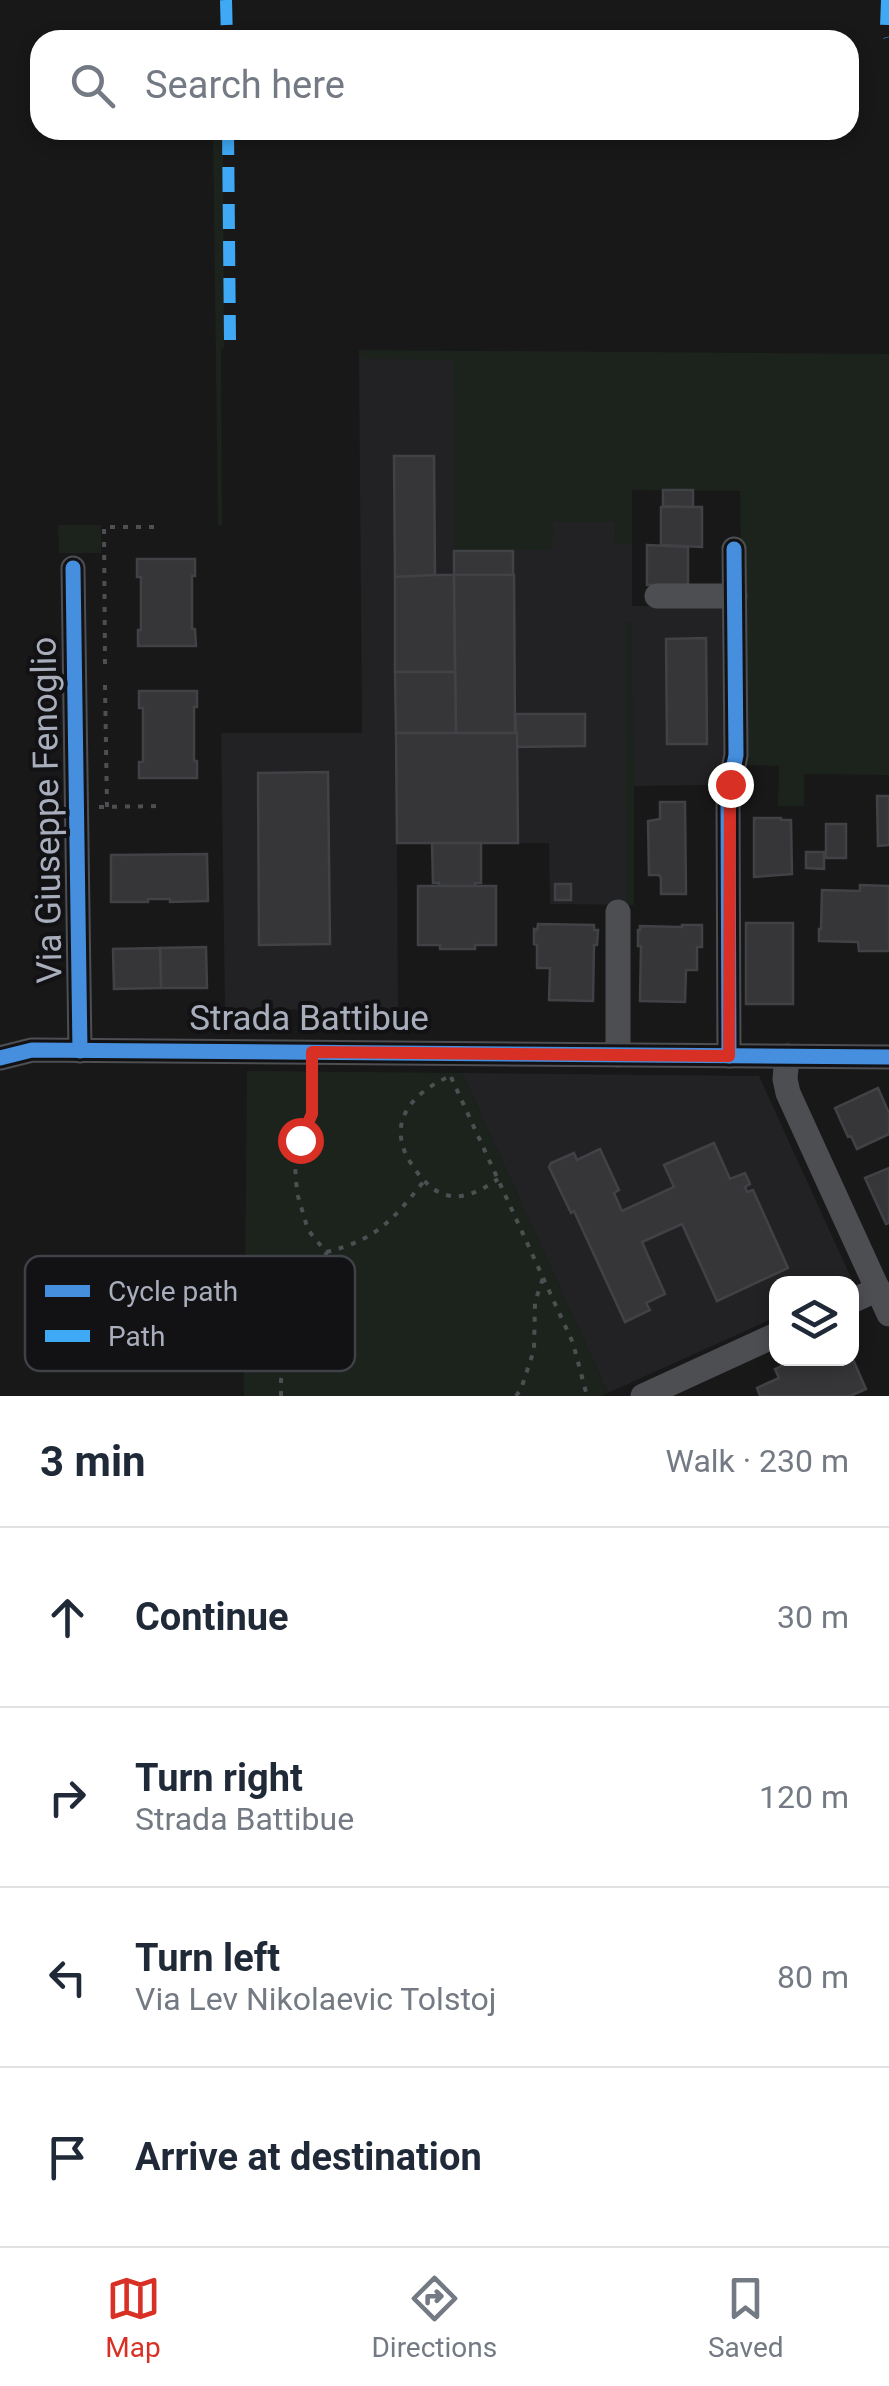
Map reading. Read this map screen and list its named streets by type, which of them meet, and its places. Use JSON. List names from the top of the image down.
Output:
{
  "streets": {
    "street": ["Via Giuseppe Fenoglio", "Strada Battibue"]
  },
  "crossings": [
    ["Via Giuseppe Fenoglio", "Strada Battibue"]
  ],
  "legend": ["Cycle path", "Path"],
  "page": {
    "search": "Search here",
    "heading": ["3 min", "Walk · 230 m"],
    "list": [
      ["Continue", "30 m"],
      ["Turn right", "Strada Battibue", "120 m"],
      ["Turn left", "Via Lev Nikolaevic Tolstoj", "80 m"],
      "Arrive at destination"
    ],
    "nav": ["Map", "Directions", "Saved"]
  }
}
